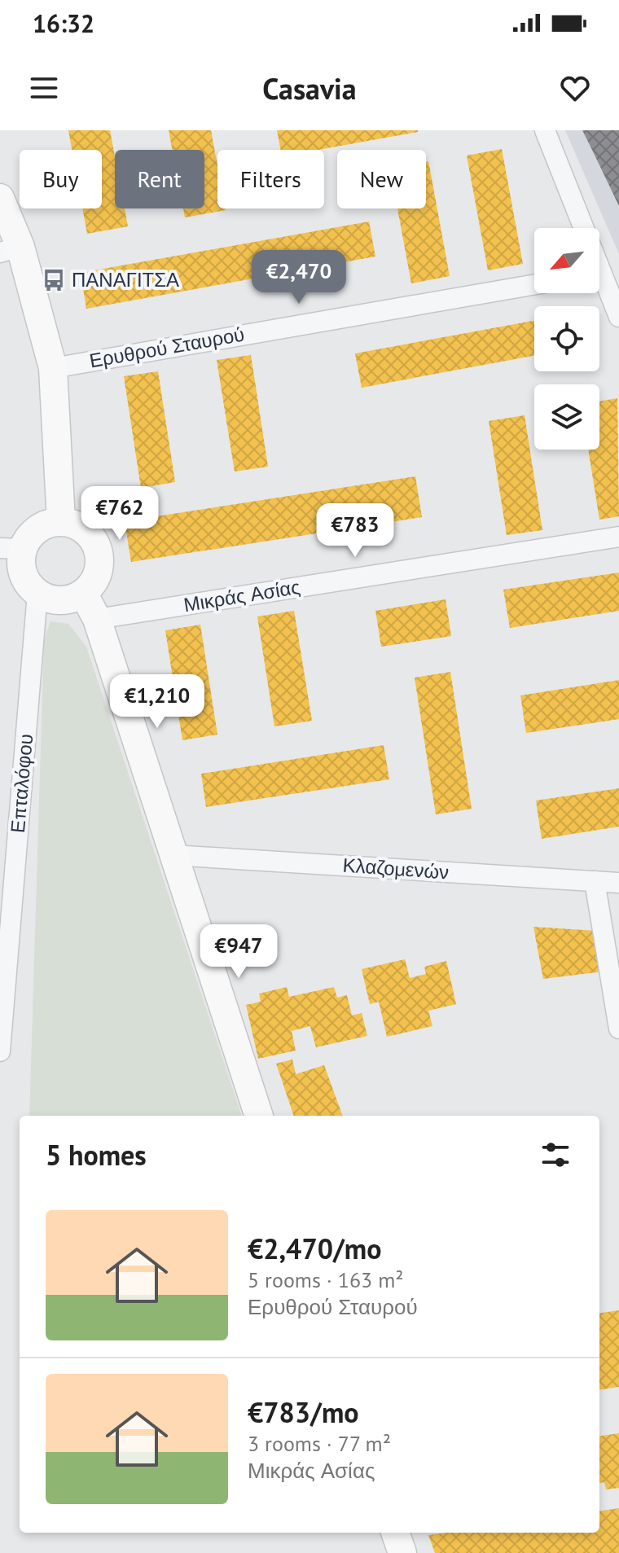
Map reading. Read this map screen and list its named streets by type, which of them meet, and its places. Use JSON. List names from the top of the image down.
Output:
{
  "streets": {
    "street": [
      "Ερυθρού Σταυρού",
      "Μικράς Ασίας",
      "Επταλόφου",
      "Κλαζομενών"
    ]
  },
  "places": {
    "bus stop": ["ΠΑΝΑΓΙΤΣΑ"]
  },
  "north": "bottom left",
  "page": {
    "status": "16:32",
    "header": "Casavia",
    "chip": [
      "Buy",
      "Rent",
      "Filters",
      "New"
    ],
    "price": [
      "€2,470",
      "€762",
      "€783",
      "€1,210",
      "€947"
    ],
    "heading": "5 homes",
    "list": [
      {
        "name": "€2,470/mo",
        "note": "5 rooms · 163 m² · Ερυθρού Σταυρού"
      },
      {
        "name": "€783/mo",
        "note": "3 rooms · 77 m² · Μικράς Ασίας"
      }
    ]
  }
}
